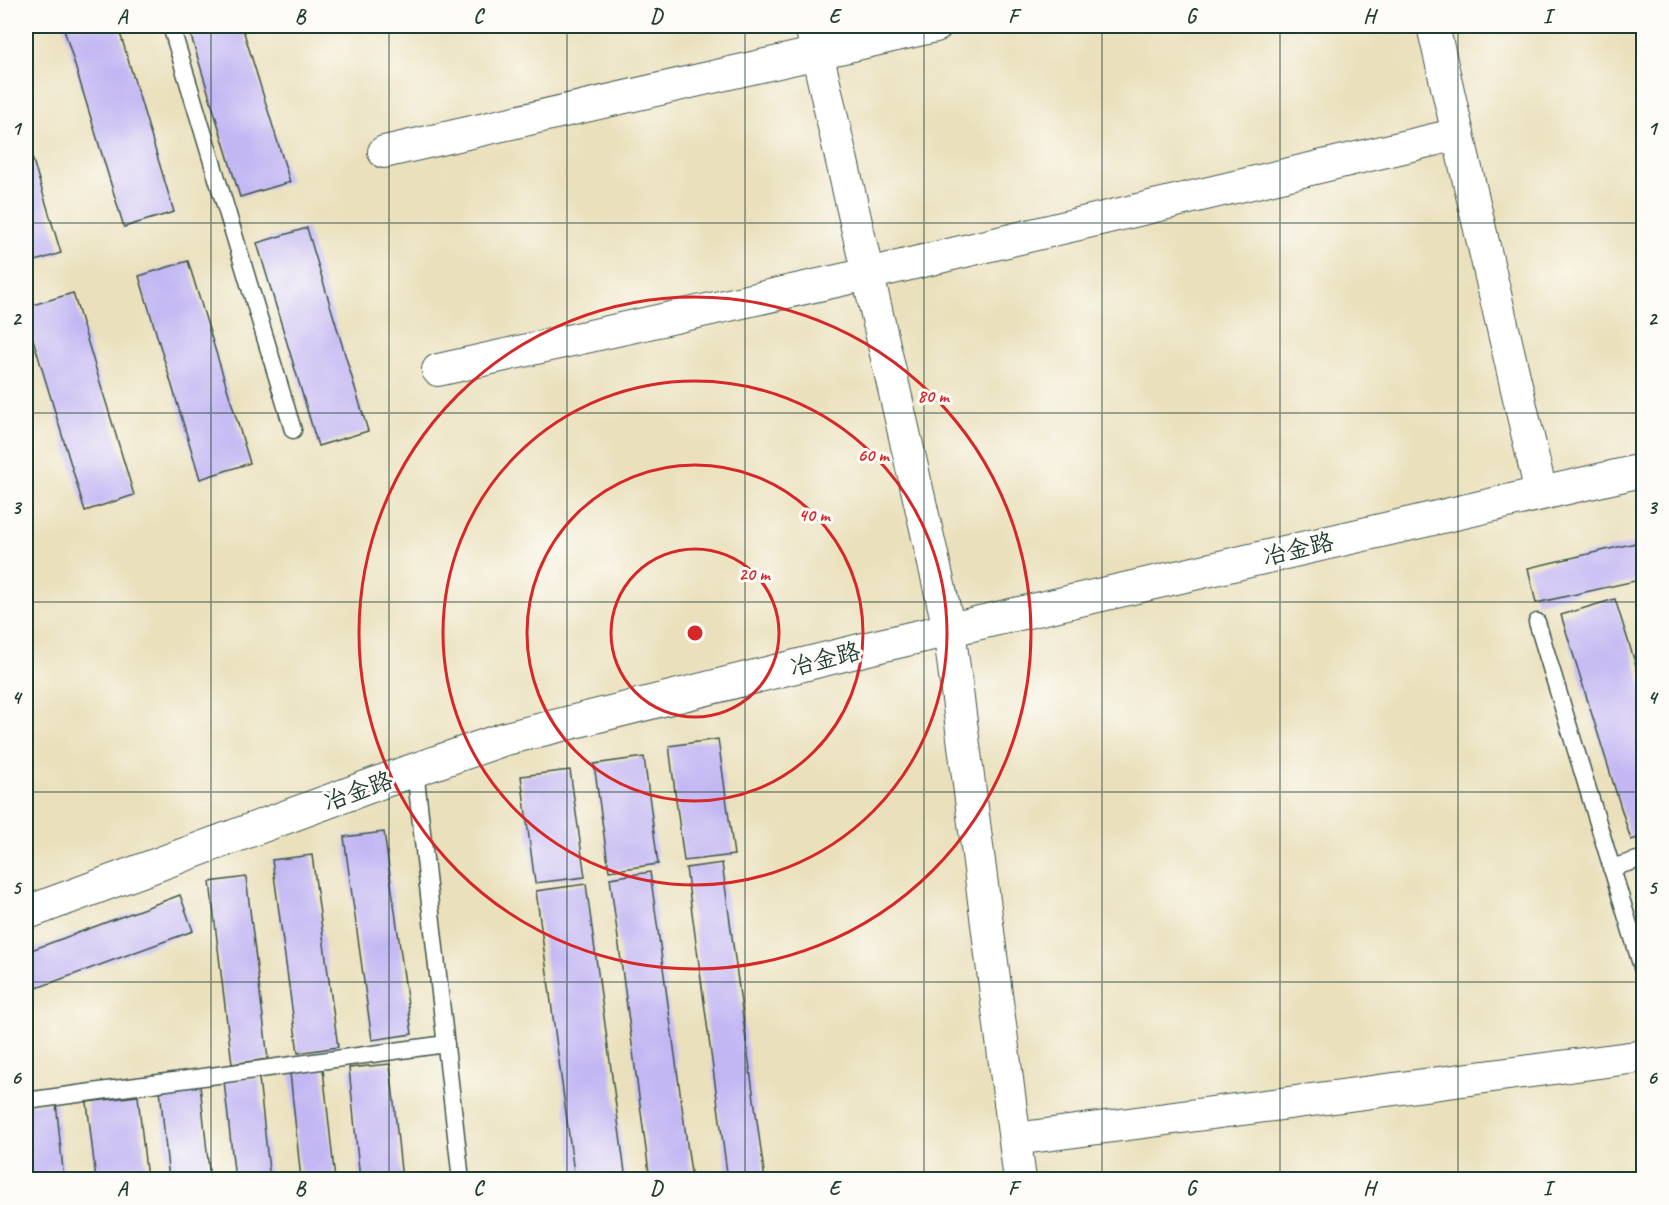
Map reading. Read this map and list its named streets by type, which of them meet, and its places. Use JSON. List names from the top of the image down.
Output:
{
  "streets": {
    "street": ["冶金路"]
  },
  "grid": {
    "columns": [
      "A",
      "B",
      "C",
      "D",
      "E",
      "F",
      "G",
      "H",
      "I"
    ],
    "rows": [
      "1",
      "2",
      "3",
      "4",
      "5",
      "6"
    ]
  },
  "rings": [
    "80 m",
    "60 m",
    "40 m",
    "20 m"
  ]
}
